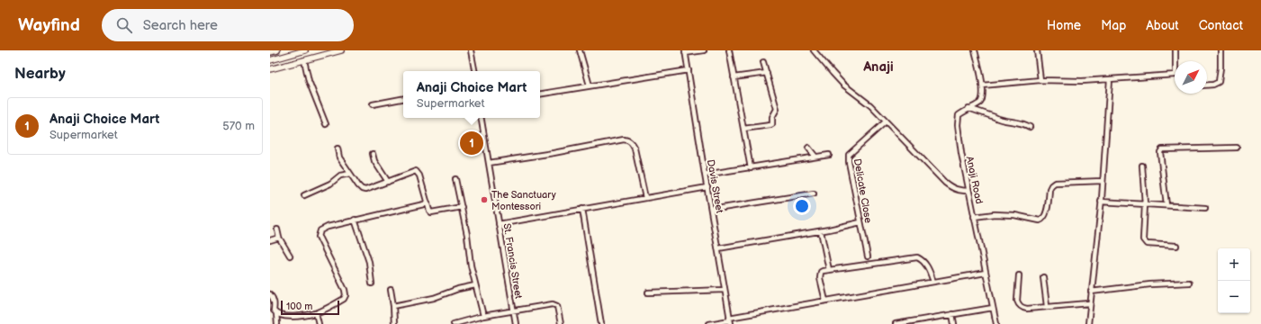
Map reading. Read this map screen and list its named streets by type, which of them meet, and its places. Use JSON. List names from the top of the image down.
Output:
{
  "streets": {
    "street": [
      "Anaji Road",
      "Davis Street",
      "Delicate Close",
      "St. Francis Street"
    ]
  },
  "districts": ["Anaji"],
  "places": ["The Sanctuary Montessori"],
  "scale_bar": "100 m",
  "north": "top right",
  "page": {
    "header": "Wayfind",
    "search": "Search here",
    "nav": [
      "Home",
      "Map",
      "About",
      "Contact"
    ],
    "heading": "Nearby",
    "popup": ["Anaji Choice Mart", "Supermarket"],
    "list": [
      {
        "mark": "1",
        "name": "Anaji Choice Mart",
        "note": "Supermarket",
        "value": "570 m"
      }
    ],
    "pins": "1",
    "map_buttons": ["+", "−"],
    "scale": "100 m"
  }
}
